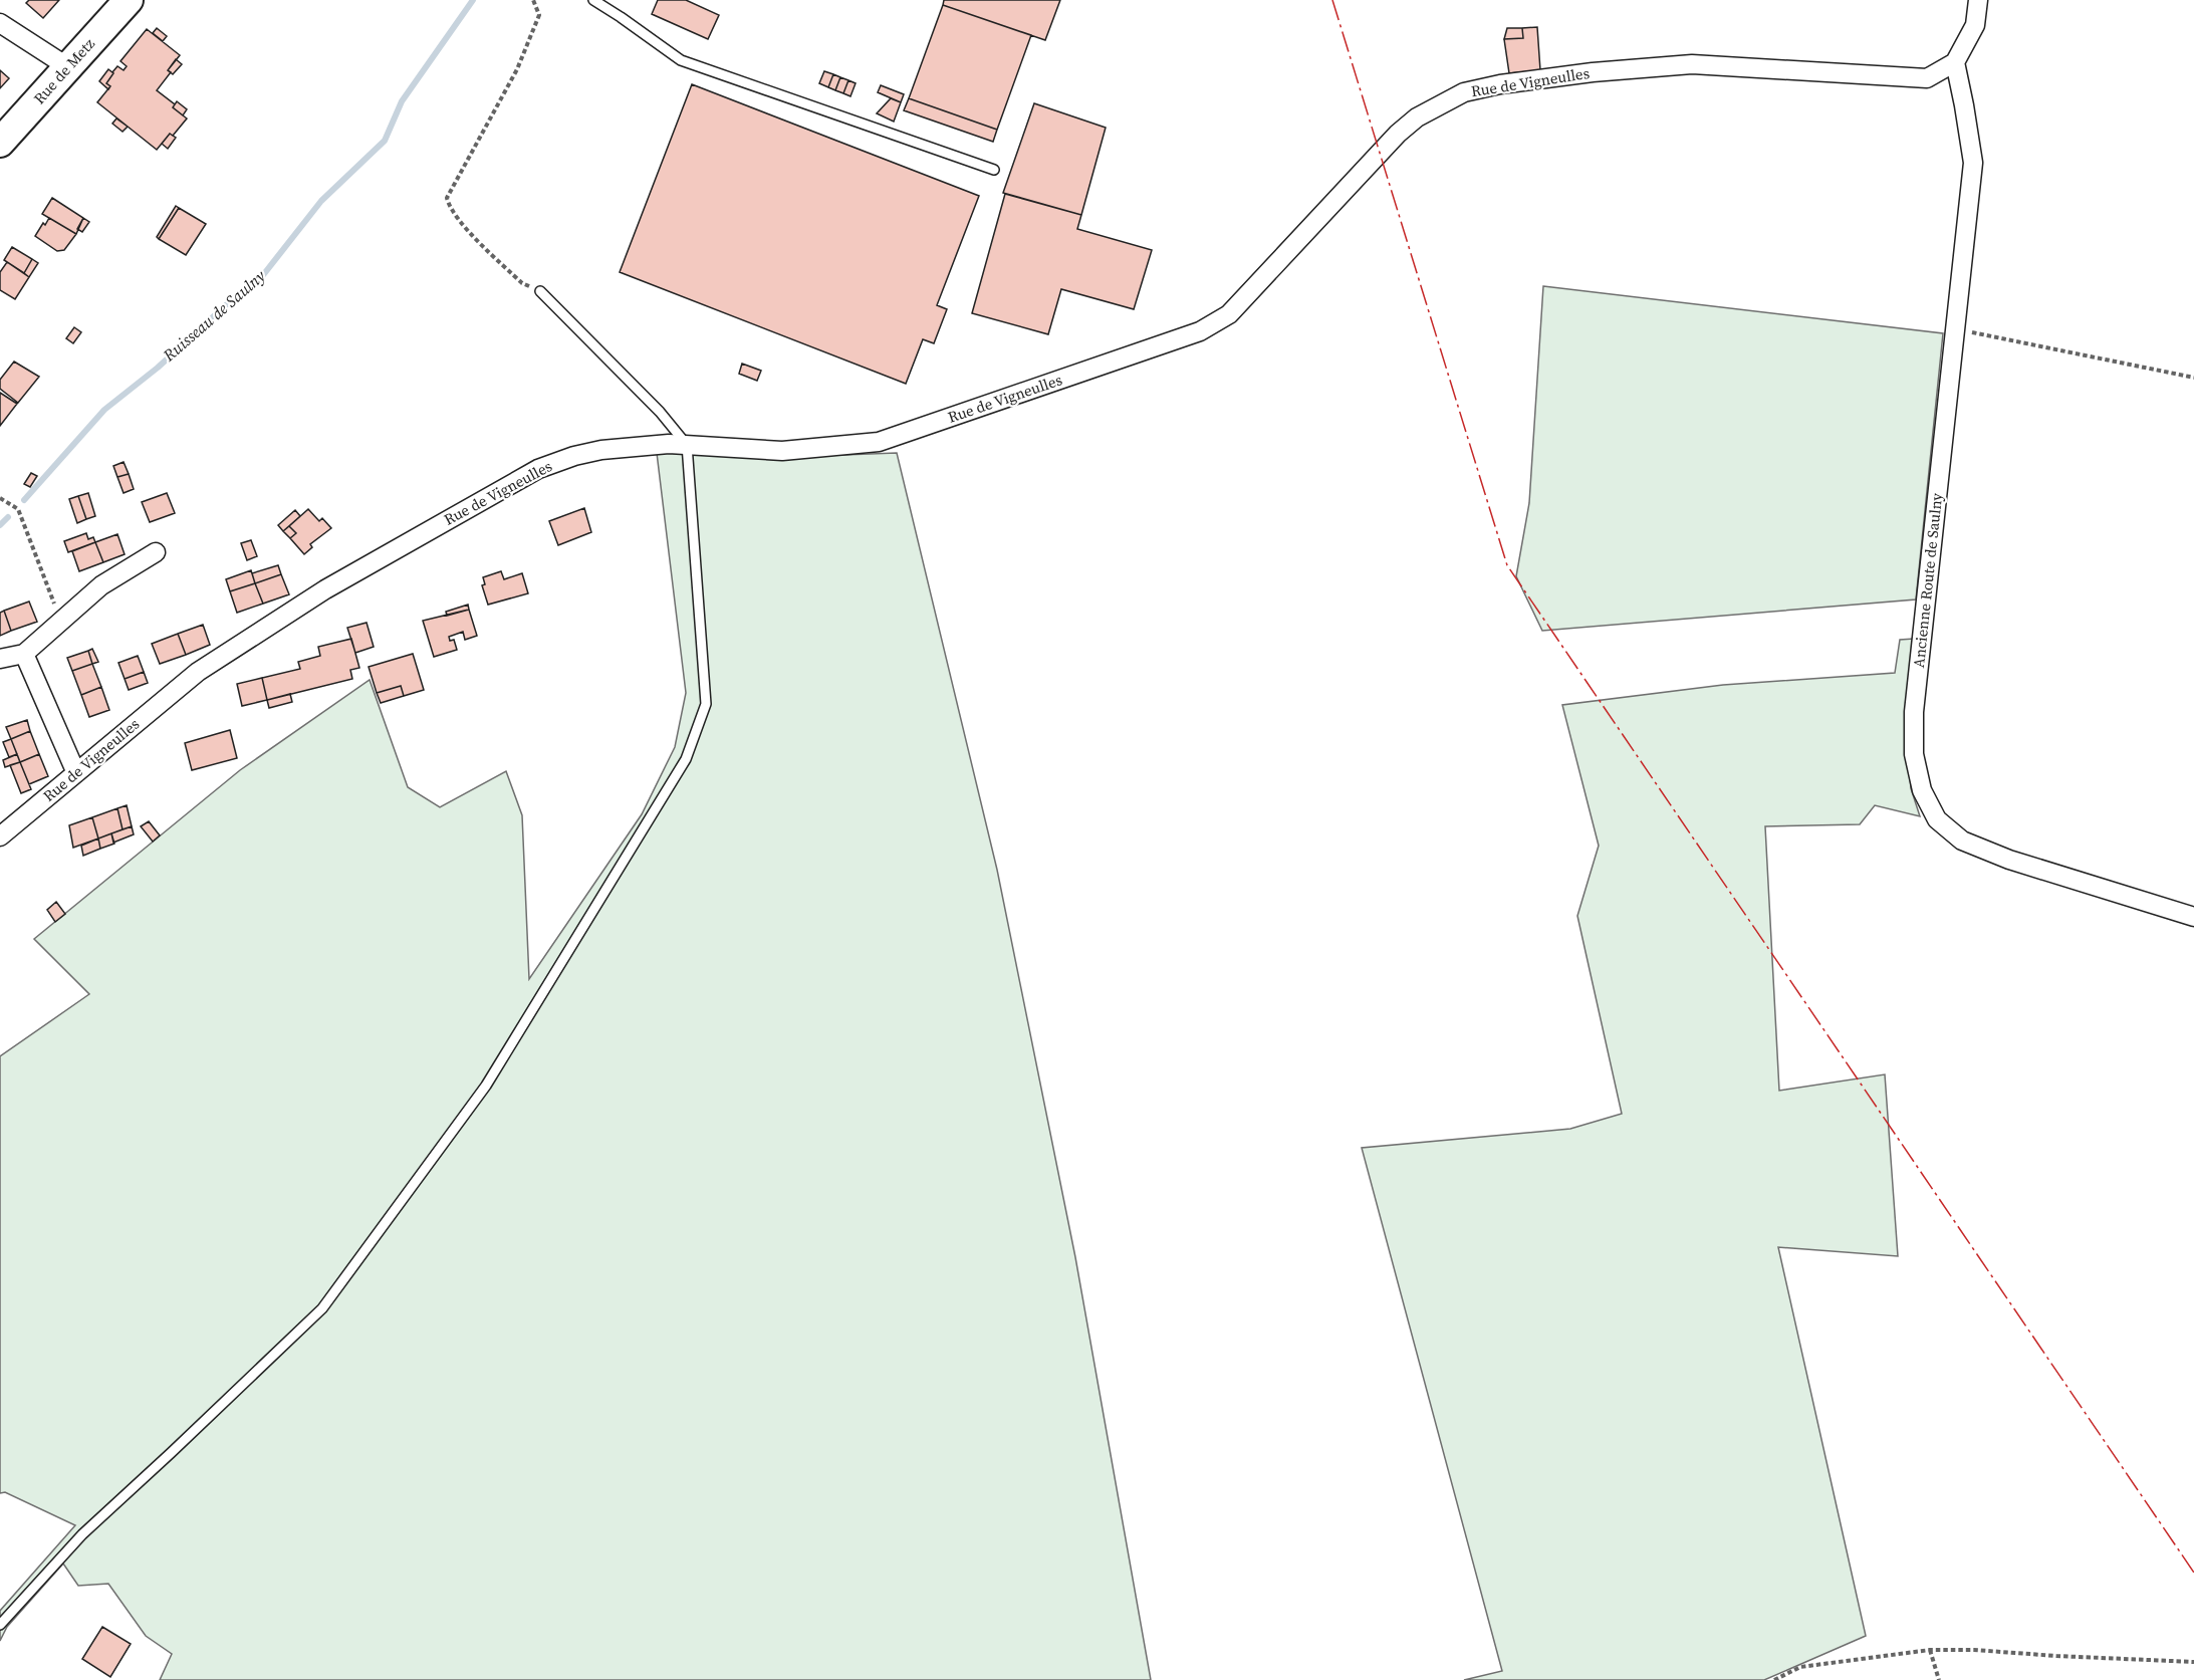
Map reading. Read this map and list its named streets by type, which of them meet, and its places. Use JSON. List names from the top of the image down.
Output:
{
  "streets": {
    "main road": ["Rue de Metz"],
    "street": ["Rue de Vigneulles", "Ancienne Route de Saulny"]
  },
  "crossings": [
    ["Rue de Vigneulles", "Ancienne Route de Saulny"]
  ],
  "water": ["Ruisseau de Saulny"]
}
